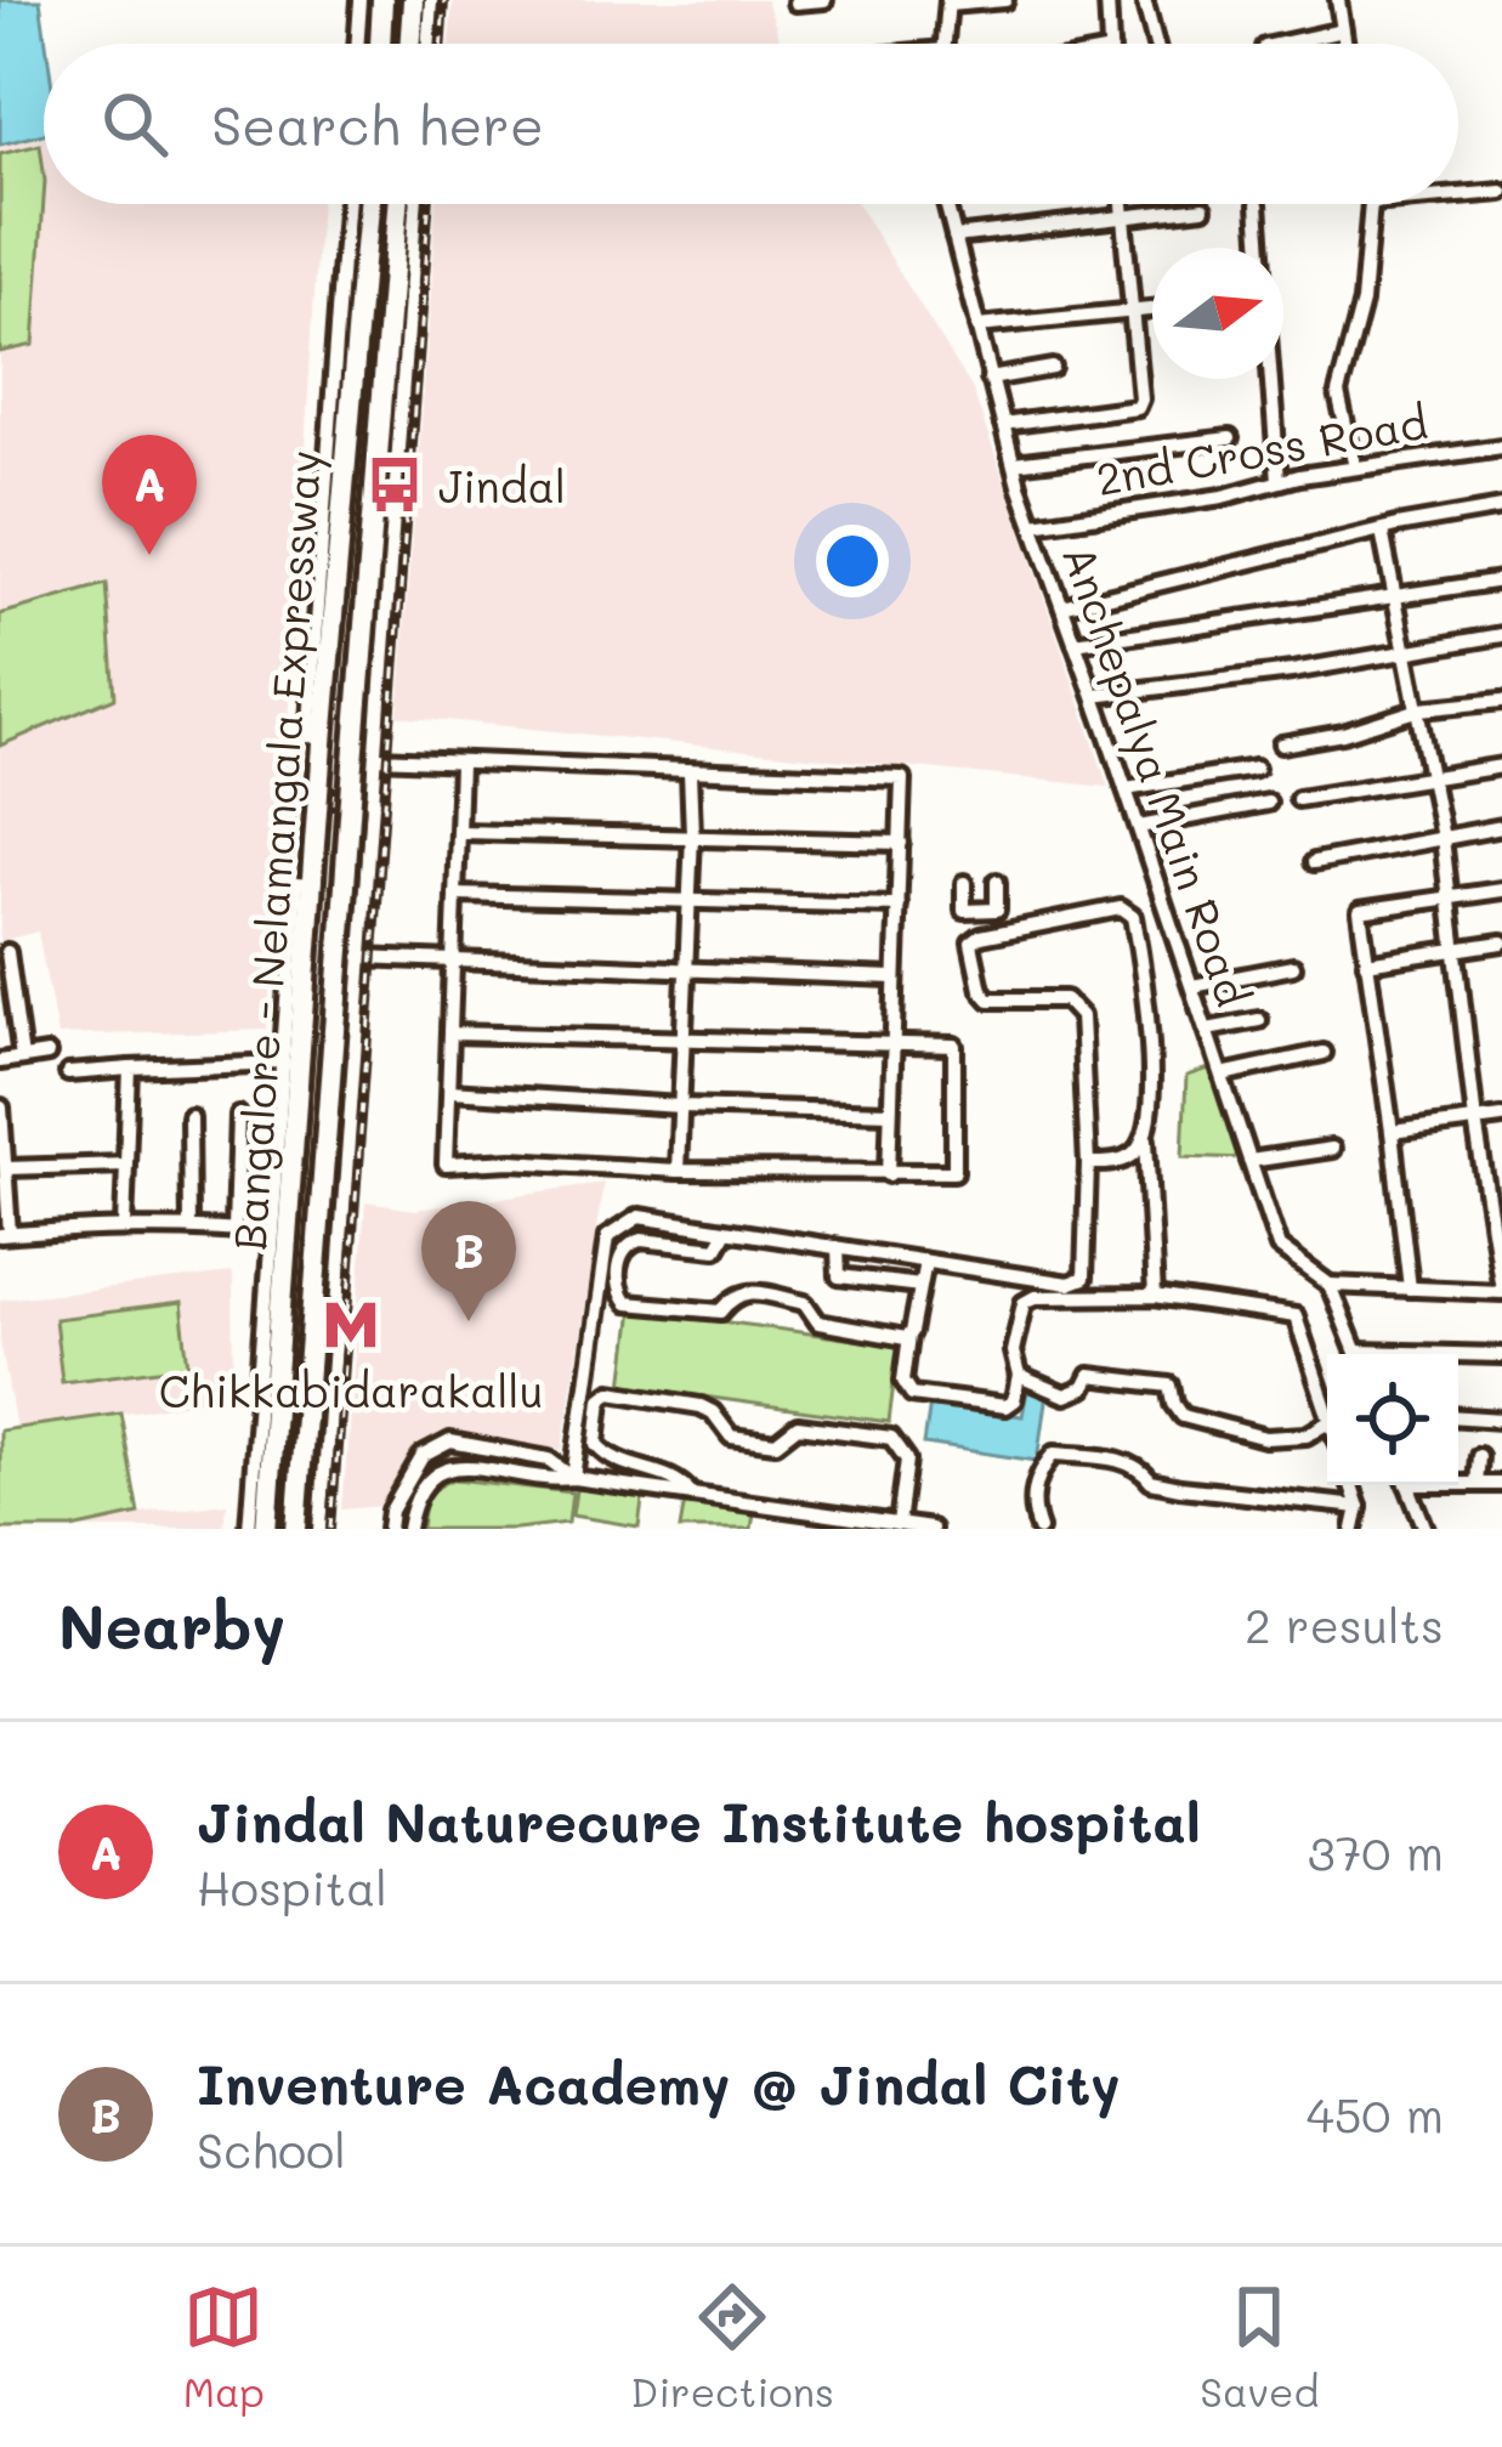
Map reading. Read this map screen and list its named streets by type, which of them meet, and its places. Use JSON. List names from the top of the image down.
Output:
{
  "streets": {
    "highway": ["Bangalore - Nelamangala Expressway"],
    "street": ["2nd Cross Road", "Anchepalya Main Road"]
  },
  "crossings": [
    ["2nd Cross Road", "Anchepalya Main Road"]
  ],
  "places": {
    "bus stop": ["Jindal"],
    "metro station": ["Chikkabidarakallu"]
  },
  "north": "right",
  "page": {
    "search": "Search here",
    "pins": ["A", "B"],
    "heading": ["Nearby", "2 results"],
    "list": [
      {
        "mark": "A",
        "name": "Jindal Naturecure Institute hospital",
        "note": "Hospital",
        "value": "370 m"
      },
      {
        "mark": "B",
        "name": "Inventure Academy @ Jindal City",
        "note": "School",
        "value": "450 m"
      }
    ],
    "nav": ["Map", "Directions", "Saved"]
  }
}
